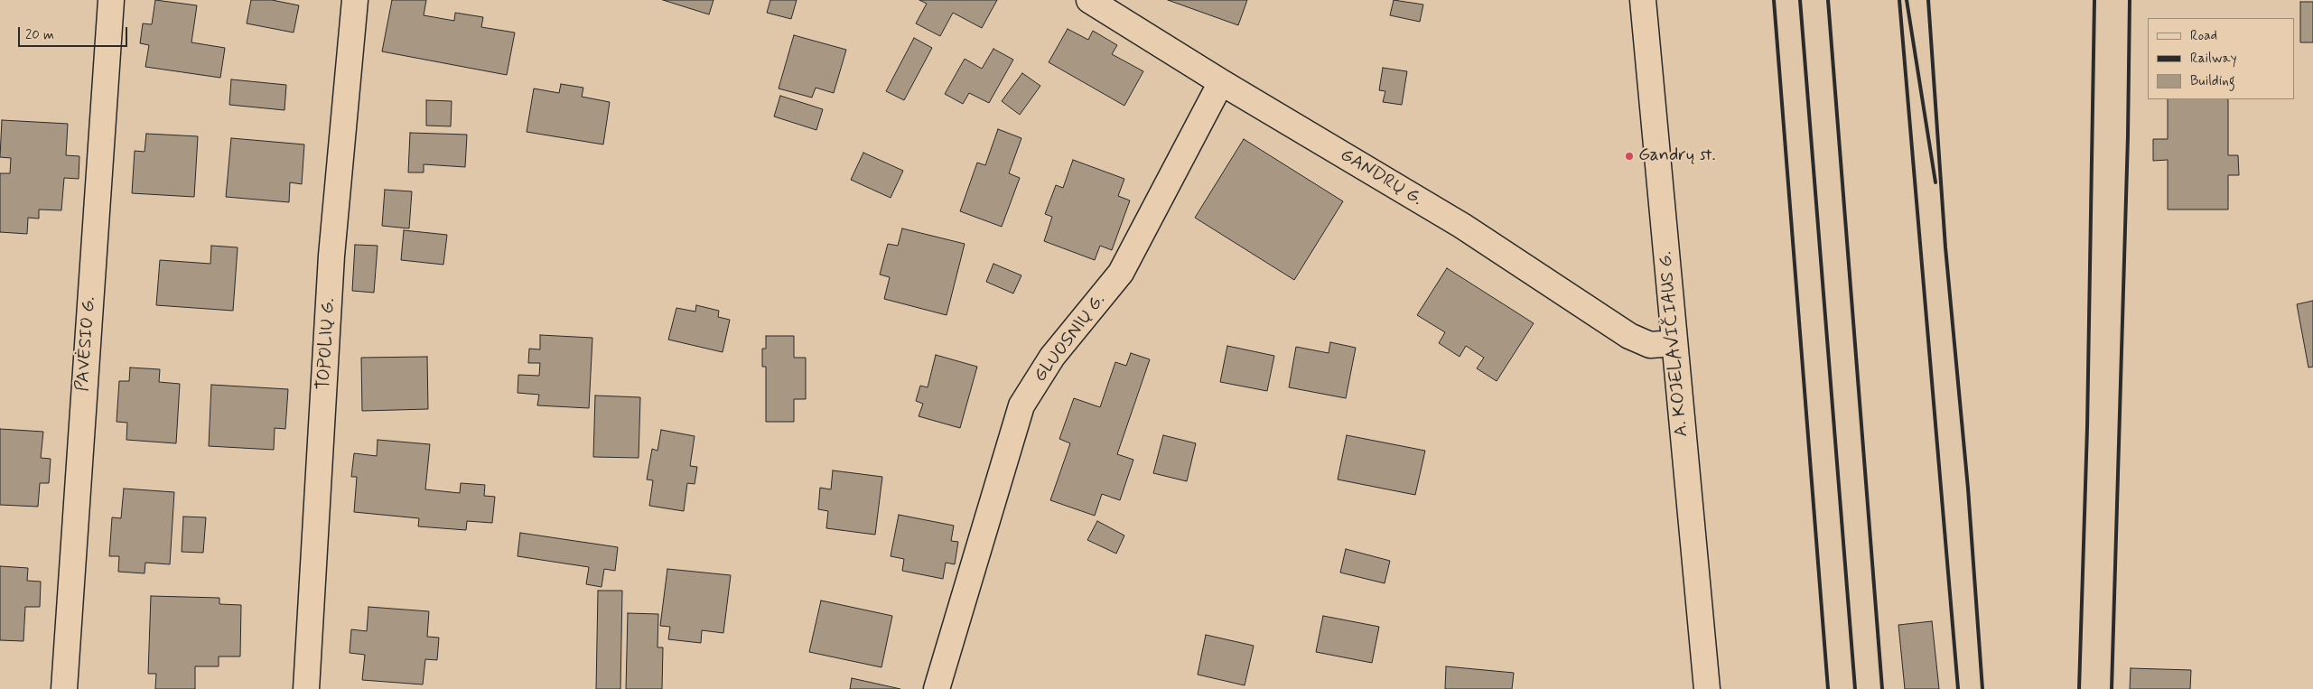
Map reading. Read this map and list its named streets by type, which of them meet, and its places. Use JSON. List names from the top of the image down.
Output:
{
  "streets": {
    "street": [
      "GANDRŲ G.",
      "GLUOSNIŲ G.",
      "PAVĖSIO G.",
      "TOPOLIŲ G.",
      "A. KOJELAVIČIAUS G."
    ]
  },
  "crossings": [
    ["GANDRŲ G.", "GLUOSNIŲ G."],
    ["GANDRŲ G.", "A. KOJELAVIČIAUS G."]
  ],
  "places": ["Gandrų st."],
  "legend": ["Road", "Railway", "Building"],
  "scale_bar": "20 m"
}
